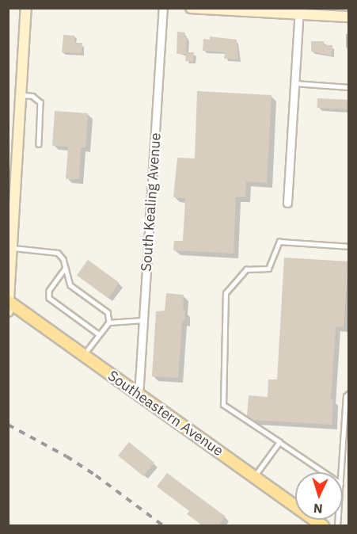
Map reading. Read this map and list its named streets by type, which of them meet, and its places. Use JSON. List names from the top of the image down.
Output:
{
  "streets": {
    "main road": ["Southeastern Avenue"],
    "street": ["South Kealing Avenue"]
  },
  "crossings": [
    ["South Kealing Avenue", "Southeastern Avenue"]
  ],
  "north": "bottom"
}
